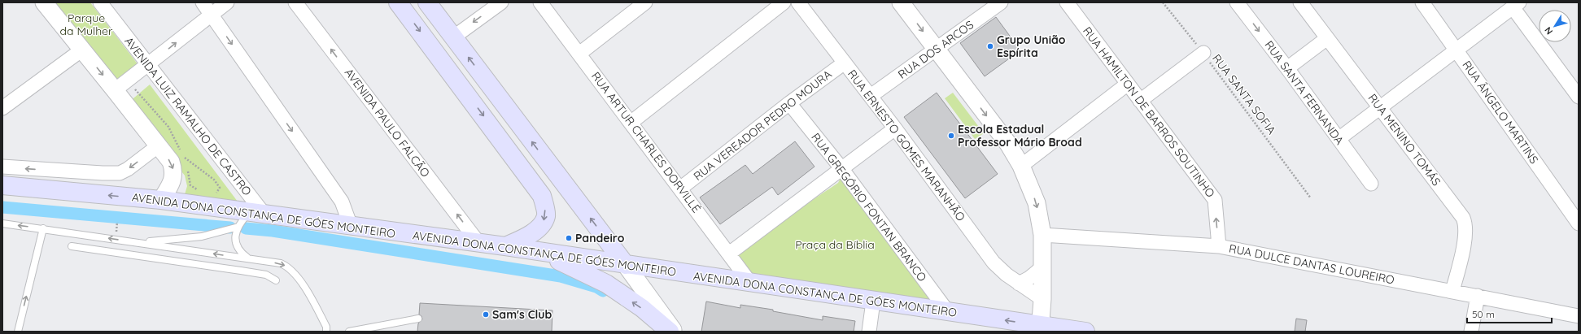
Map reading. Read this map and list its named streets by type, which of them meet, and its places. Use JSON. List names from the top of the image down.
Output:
{
  "streets": {
    "main road": ["AVENIDA DONA CONSTANÇA DE GÓES MONTEIRO"],
    "street": [
      "RUA DOS ARCOS",
      "RUA SANTA FERNANDA",
      "RUA HAMILTON DE BARROS SOUTINHO",
      "RUA ÂNGELO MARTINS",
      "AVENIDA LUIZ RAMALHO DE CASTRO",
      "AVENIDA PAULO FALCÃO",
      "RUA VEREADOR PEDRO MOURA",
      "RUA MENINO TOMÁS",
      "RUA ARTUR CHARLES DORVILLÉ",
      "RUA ERNESTO GOMES MARANHÃO",
      "RUA GREGÓRIO FONTAN BRANCO",
      "RUA DULCE DANTAS LOUREIRO"
    ],
    "path": ["RUA SANTA SOFIA"]
  },
  "crossings": [
    ["RUA DOS ARCOS", "RUA ERNESTO GOMES MARANHÃO"],
    ["RUA HAMILTON DE BARROS SOUTINHO", "RUA DULCE DANTAS LOUREIRO"],
    ["AVENIDA LUIZ RAMALHO DE CASTRO", "AVENIDA DONA CONSTANÇA DE GÓES MONTEIRO"],
    ["AVENIDA PAULO FALCÃO", "AVENIDA DONA CONSTANÇA DE GÓES MONTEIRO"],
    ["RUA VEREADOR PEDRO MOURA", "RUA ARTUR CHARLES DORVILLÉ"],
    ["RUA VEREADOR PEDRO MOURA", "RUA ERNESTO GOMES MARANHÃO"],
    ["RUA VEREADOR PEDRO MOURA", "RUA GREGÓRIO FONTAN BRANCO"],
    ["RUA MENINO TOMÁS", "RUA DULCE DANTAS LOUREIRO"],
    ["RUA ARTUR CHARLES DORVILLÉ", "AVENIDA DONA CONSTANÇA DE GÓES MONTEIRO"],
    ["RUA GREGÓRIO FONTAN BRANCO", "AVENIDA DONA CONSTANÇA DE GÓES MONTEIRO"]
  ],
  "one_way": ["RUA SANTA FERNANDA", "RUA HAMILTON DE BARROS SOUTINHO"],
  "parks": ["Parque da Mulher", "Praça da Bíblia"],
  "places": [
    "Grupo União Espírita",
    "Escola Estadual Professor Mário Broad",
    "Pandeiro",
    "Sam's Club"
  ],
  "scale_bar": "50 m",
  "north": "bottom left"
}
